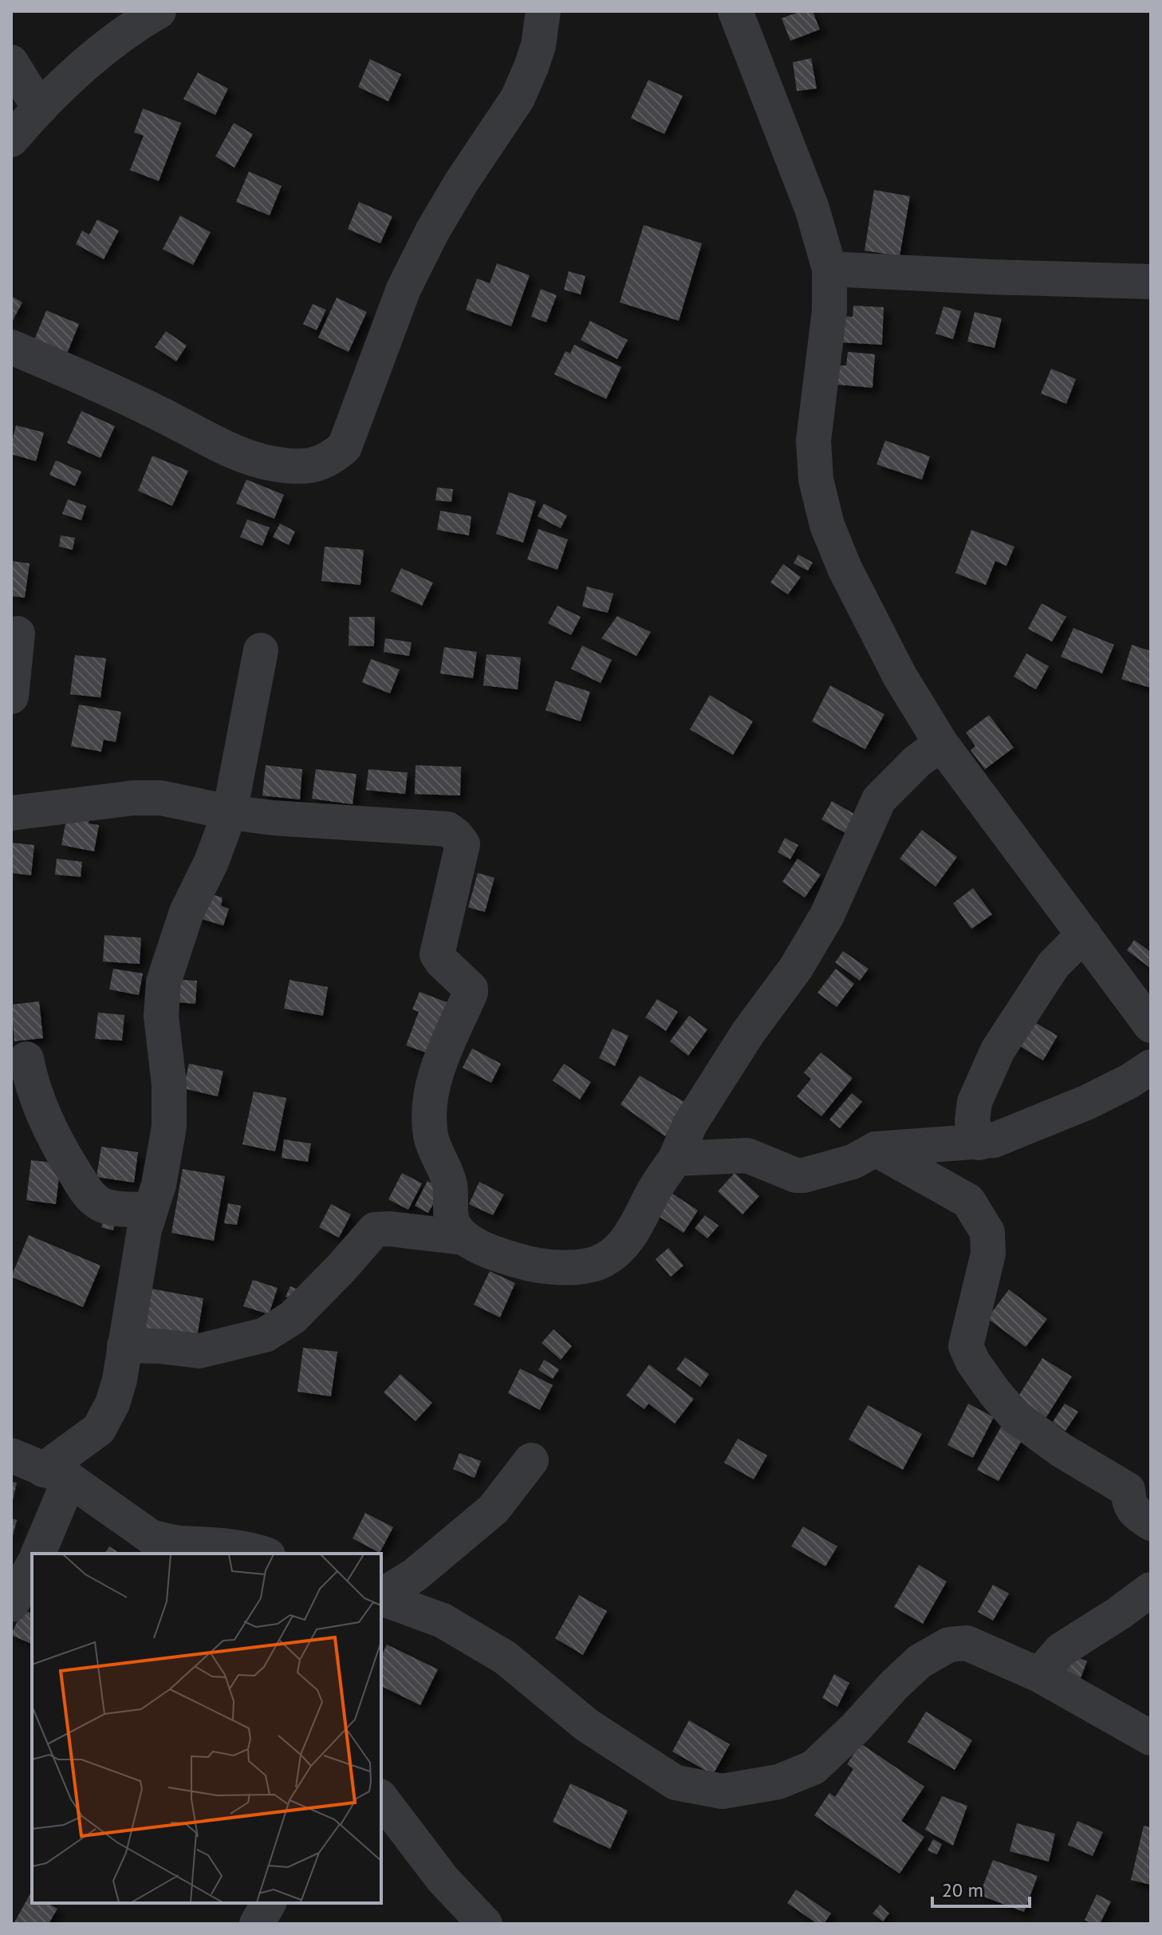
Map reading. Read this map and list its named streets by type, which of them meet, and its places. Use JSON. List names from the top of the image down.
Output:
{
  "scale_bar": "20 m"
}
